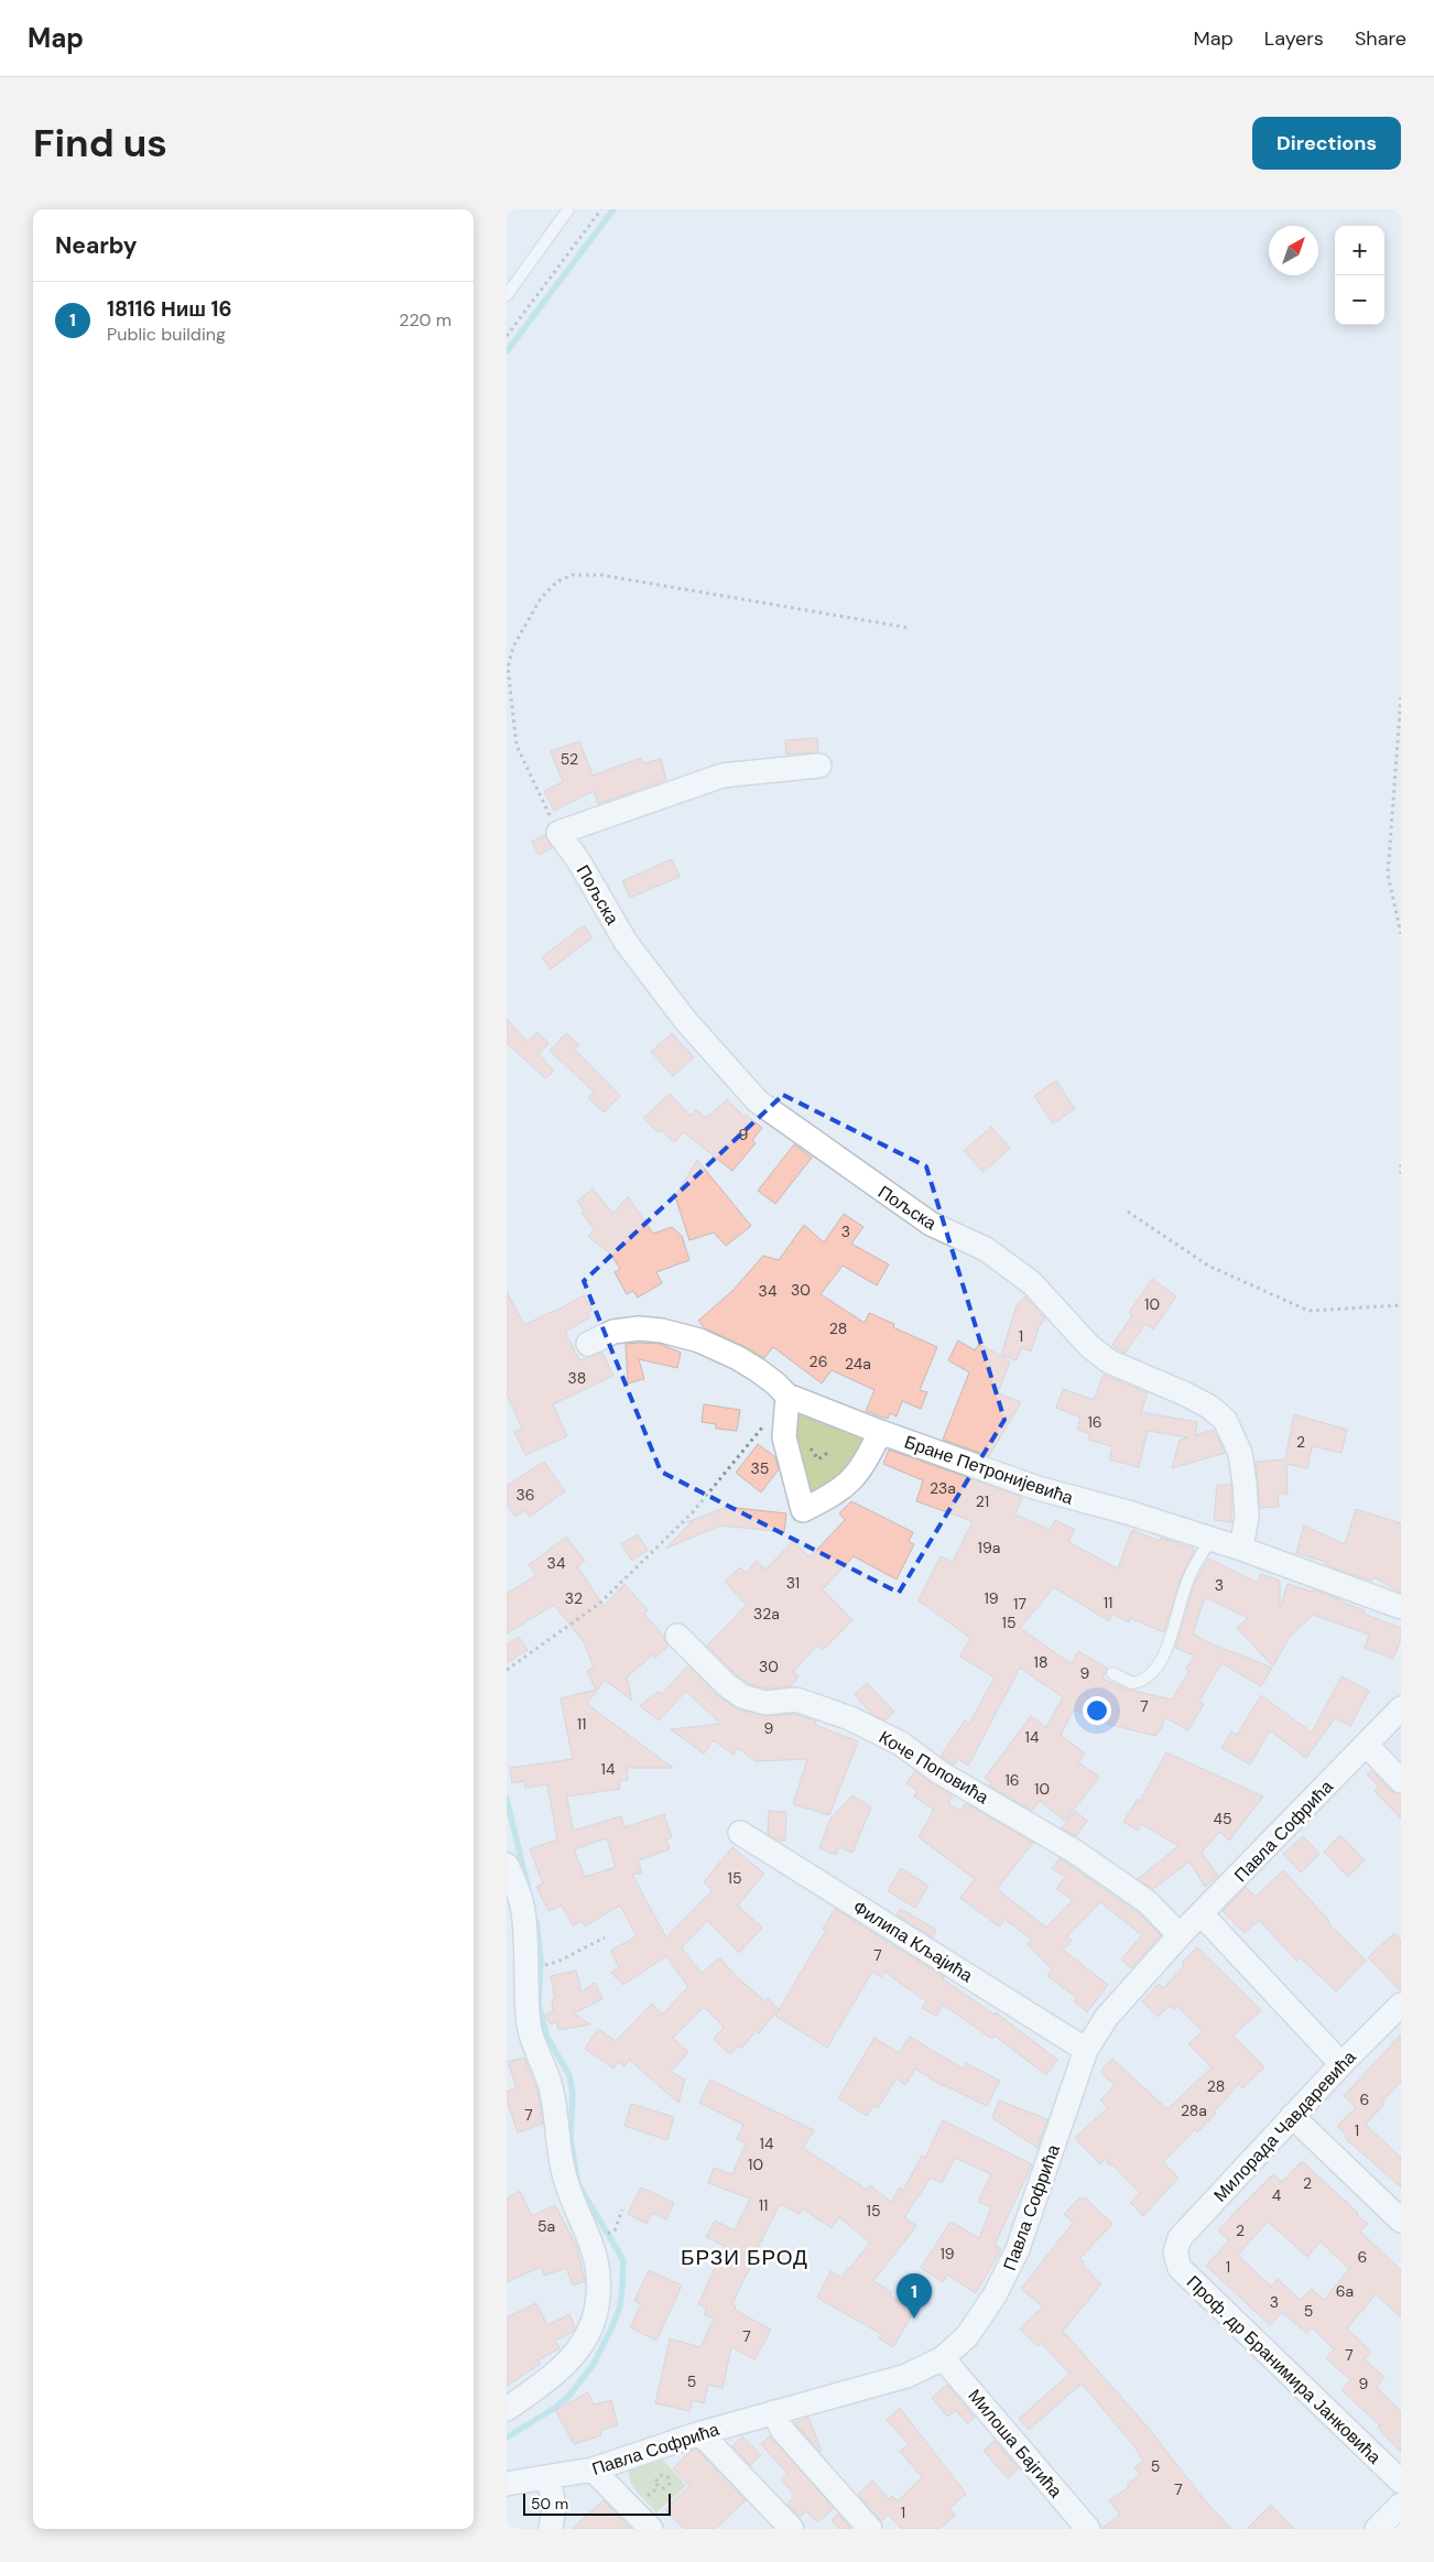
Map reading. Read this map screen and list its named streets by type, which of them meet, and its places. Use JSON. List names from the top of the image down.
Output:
{
  "streets": {
    "street": [
      "Пољска",
      "Бране Петронијевића",
      "Коче Поповића",
      "Павла Софрића",
      "Филипа Кљајића",
      "Милорада Чавдаревића",
      "Проф. др Бранимира Јанковића",
      "Милоша Бајгића"
    ]
  },
  "crossings": [
    ["Пољска", "Бране Петронијевића"],
    ["Коче Поповића", "Павла Софрића"],
    ["Павла Софрића", "Филипа Кљајића"],
    ["Павла Софрића", "Милоша Бајгића"],
    ["Милорада Чавдаревића", "Проф. др Бранимира Јанковића"]
  ],
  "districts": ["БРЗИ БРОД"],
  "house_numbers": [
    "52",
    "9",
    "3",
    "30",
    "34",
    "10",
    "28",
    "1",
    "26",
    "24a",
    "38",
    "16",
    "2",
    "35",
    "23a",
    "36",
    "21",
    "19a",
    "34",
    "31",
    "3",
    "32",
    "19",
    "11",
    "17",
    "32a",
    "15",
    "18",
    "30",
    "9",
    "7",
    "11",
    "9",
    "14",
    "14",
    "16",
    "10",
    "45",
    "15",
    "7",
    "28",
    "6",
    "28a",
    "7",
    "1",
    "14",
    "10",
    "2",
    "4",
    "11",
    "15",
    "5a",
    "2",
    "19",
    "6",
    "1",
    "6a",
    "3",
    "5",
    "7",
    "7",
    "5",
    "9",
    "5",
    "7",
    "1"
  ],
  "scale_bar": "50 m",
  "north": "top right",
  "page": {
    "header": "Map",
    "nav": ["Map", "Layers", "Share"],
    "buttons": "Directions",
    "title": "Find us",
    "heading": "Nearby",
    "map_buttons": ["+", "−"],
    "list": [
      {
        "mark": "1",
        "name": "18116 Ниш 16",
        "note": "Public building",
        "value": "220 m"
      }
    ],
    "pins": "1",
    "scale": "50 m"
  }
}
